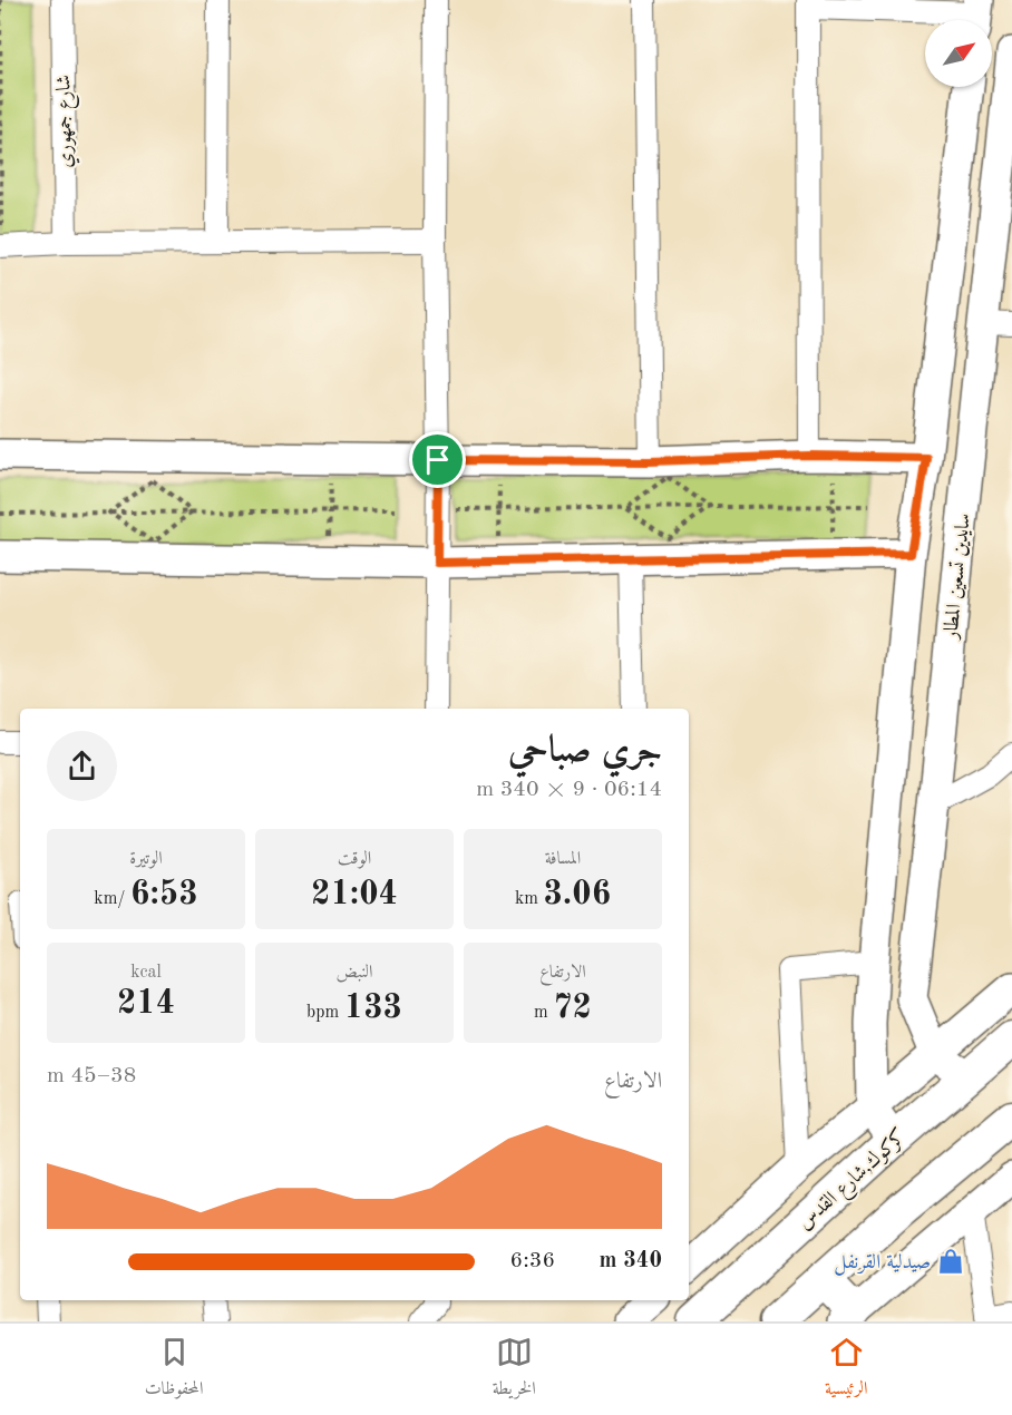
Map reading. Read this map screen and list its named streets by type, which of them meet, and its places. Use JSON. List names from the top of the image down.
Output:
{
  "streets": {
    "main road": ["كركوك,شارع القدس"],
    "street": ["شارع جمهوري", "سايدين تسعين المطار"]
  },
  "places": {
    "shop": ["صيدلية القرنفل"]
  },
  "north": "top right",
  "page": {
    "heading": ["جري صباحي", "06:14 · 9 × 340 m"],
    "stats": [
      ["المسافة", "3.06 km"],
      ["الوقت", "21:04"],
      ["الوتيرة", "6:53 /km"],
      ["الارتفاع", "72 m"],
      ["النبض", "133 bpm"],
      ["kcal", "214"]
    ],
    "chart": ["الارتفاع", "38–45 m"],
    "list": [
      {
        "name": "340 m",
        "note": "6:36"
      }
    ],
    "tabs": ["الرئيسية", "الخريطة", "المحفوظات"]
  }
}
